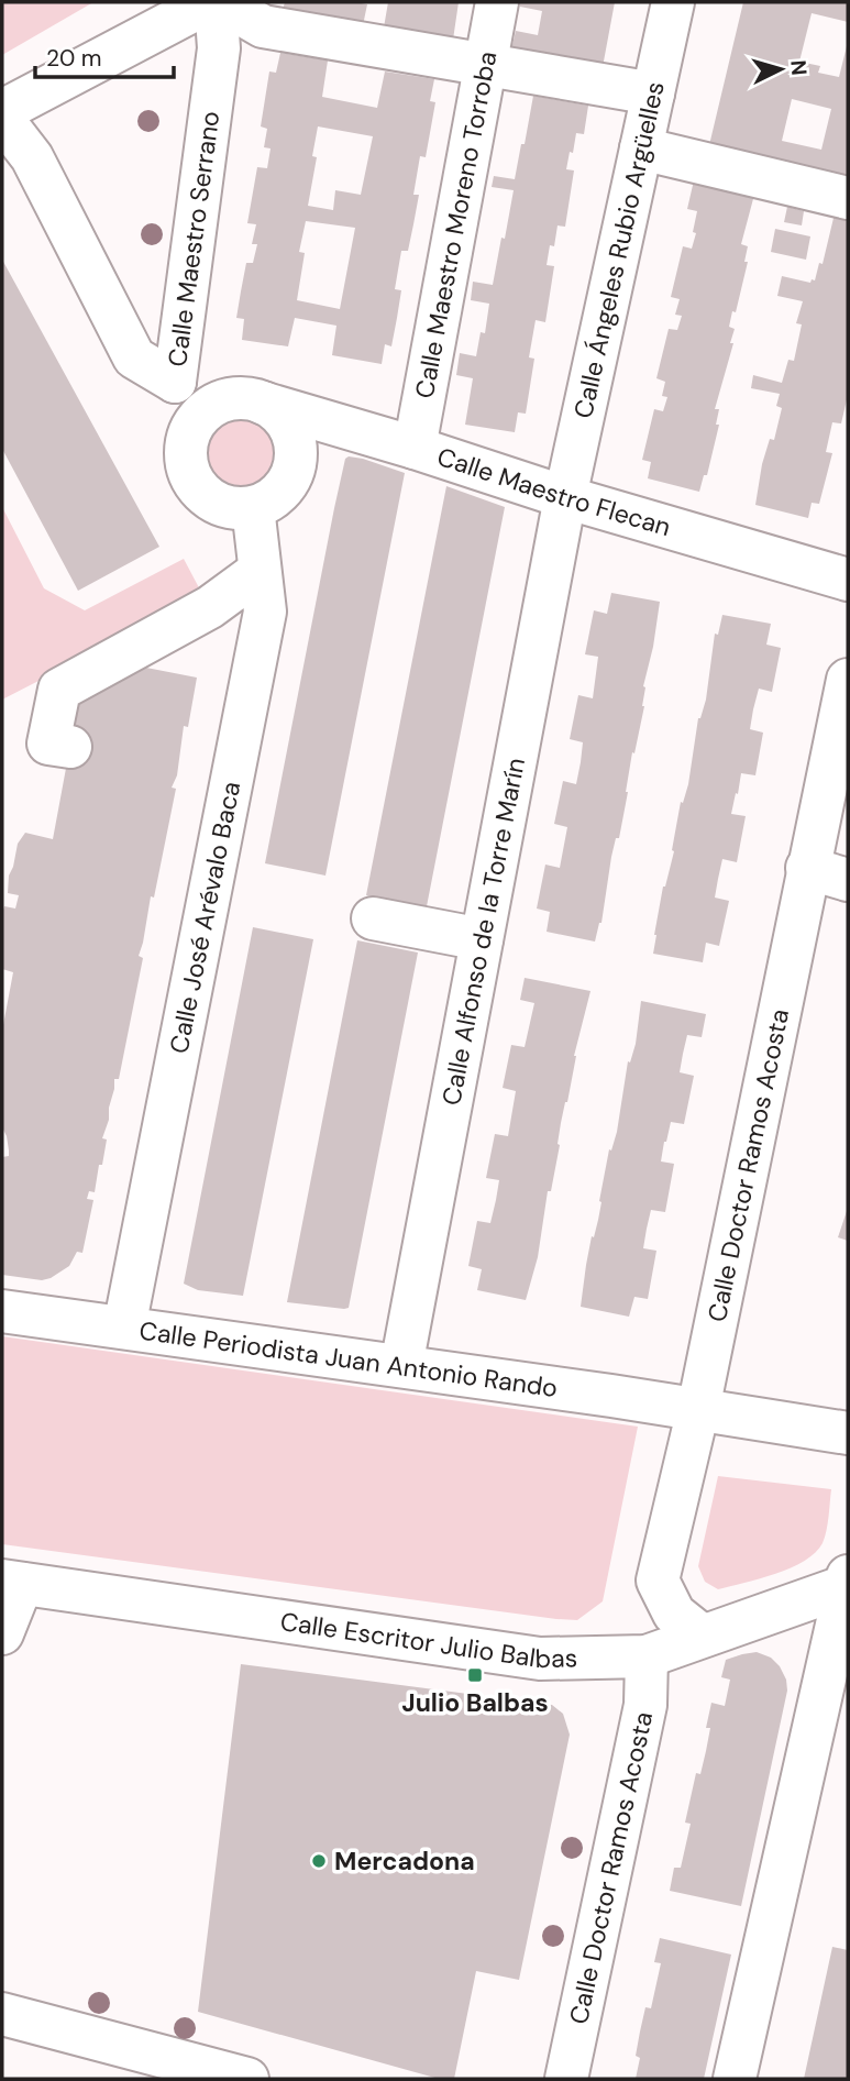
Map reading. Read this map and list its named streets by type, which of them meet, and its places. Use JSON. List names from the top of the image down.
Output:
{
  "streets": {
    "street": [
      "Calle Maestro Moreno Torroba",
      "Calle Maestro Serrano",
      "Calle Ángeles Rubio Argüelles",
      "Calle Maestro Flecan",
      "Calle José Arévalo Baca",
      "Calle Alfonso de la Torre Marín",
      "Calle Doctor Ramos Acosta",
      "Calle Periodista Juan Antonio Rando",
      "Calle Escritor Julio Balbas"
    ]
  },
  "crossings": [
    ["Calle Maestro Moreno Torroba", "Calle Maestro Flecan"],
    ["Calle Ángeles Rubio Argüelles", "Calle Maestro Flecan"],
    ["Calle Ángeles Rubio Argüelles", "Calle Alfonso de la Torre Marín"],
    ["Calle Maestro Flecan", "Calle José Arévalo Baca"],
    ["Calle Maestro Flecan", "Calle Alfonso de la Torre Marín"],
    ["Calle José Arévalo Baca", "Calle Periodista Juan Antonio Rando"],
    ["Calle Alfonso de la Torre Marín", "Calle Periodista Juan Antonio Rando"],
    ["Calle Doctor Ramos Acosta", "Calle Periodista Juan Antonio Rando"],
    ["Calle Doctor Ramos Acosta", "Calle Escritor Julio Balbas"]
  ],
  "places": {
    "transit": ["Julio Balbas"],
    "other": ["Mercadona"]
  },
  "scale_bar": "20 m",
  "north": "right"
}
